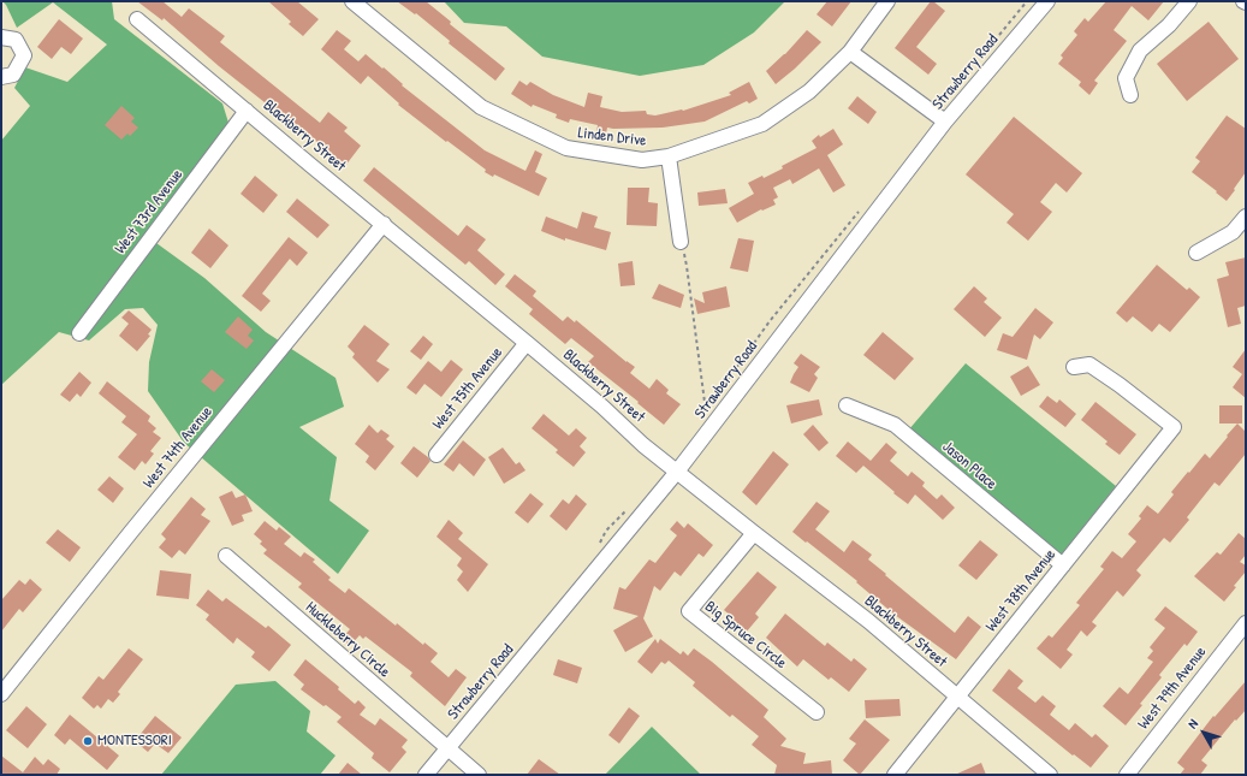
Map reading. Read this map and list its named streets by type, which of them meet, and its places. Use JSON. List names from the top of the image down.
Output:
{
  "streets": {
    "street": [
      "Strawberry Road",
      "Blackberry Street",
      "Linden Drive",
      "West 73rd Avenue",
      "West 75th Avenue",
      "West 74th Avenue",
      "Jason Place",
      "West 78th Avenue",
      "Big Spruce Circle",
      "Huckleberry Circle",
      "West 79th Avenue"
    ]
  },
  "crossings": [
    ["Strawberry Road", "Blackberry Street"],
    ["Strawberry Road", "Huckleberry Circle"],
    ["Blackberry Street", "West 73rd Avenue"],
    ["Blackberry Street", "West 75th Avenue"],
    ["Blackberry Street", "West 74th Avenue"],
    ["Blackberry Street", "West 78th Avenue"],
    ["Blackberry Street", "Big Spruce Circle"],
    ["Jason Place", "West 78th Avenue"]
  ],
  "places": ["MONTESSORI"],
  "north": "top left"
}
